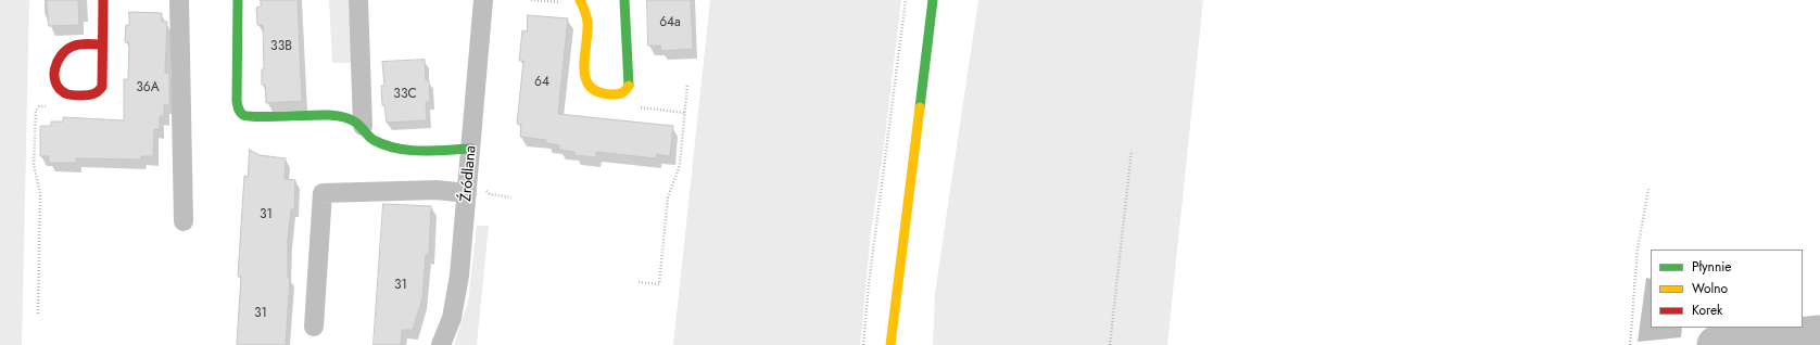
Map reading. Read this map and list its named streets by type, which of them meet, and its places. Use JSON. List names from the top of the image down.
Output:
{
  "streets": {
    "street": ["Źródlana"]
  },
  "house_numbers": [
    "64a",
    "33B",
    "64",
    "36A",
    "33C",
    "31",
    "31",
    "31"
  ],
  "legend": ["Płynnie", "Wolno", "Korek"]
}
